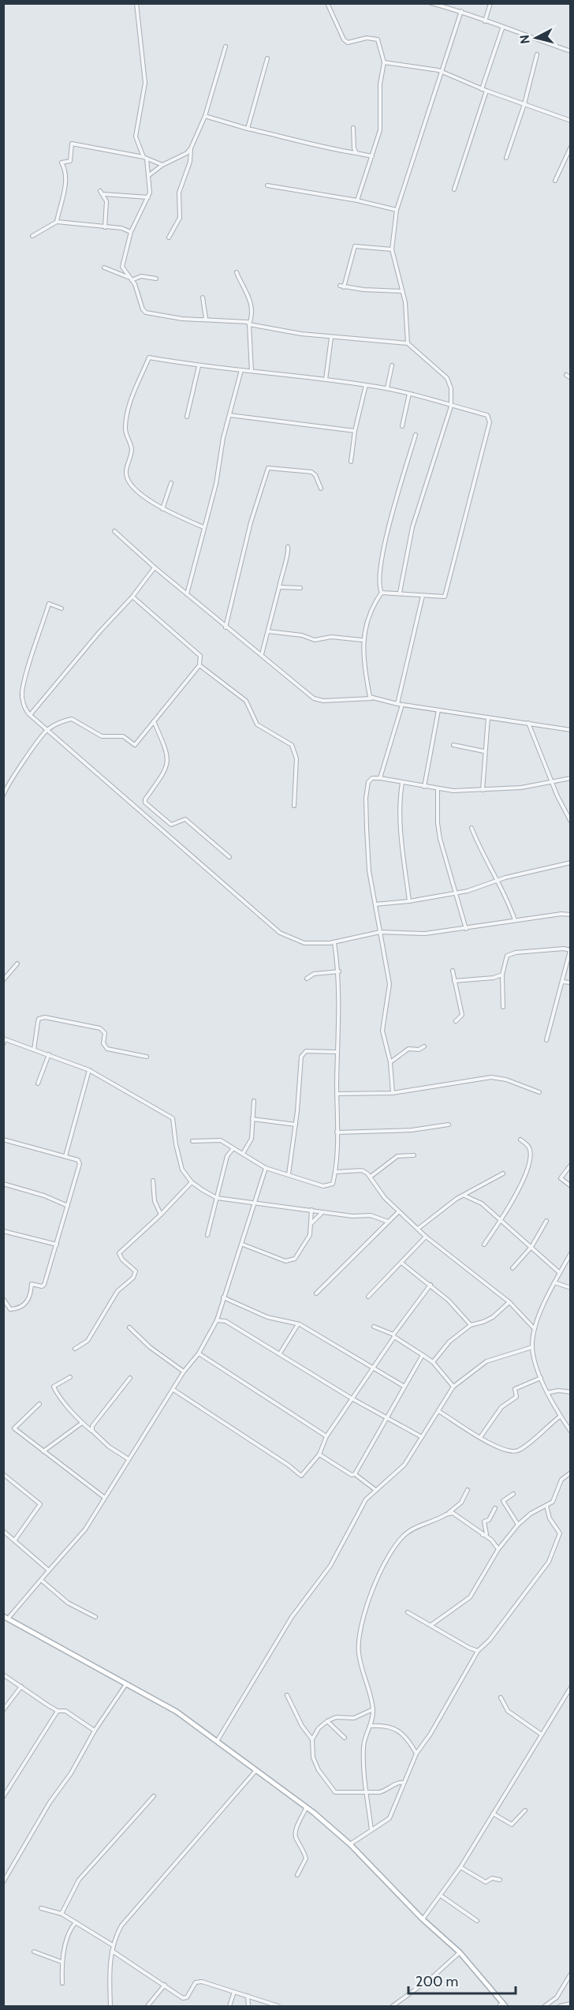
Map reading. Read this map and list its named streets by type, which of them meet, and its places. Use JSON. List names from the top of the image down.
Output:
{
  "scale_bar": "200 m",
  "north": "left"
}
